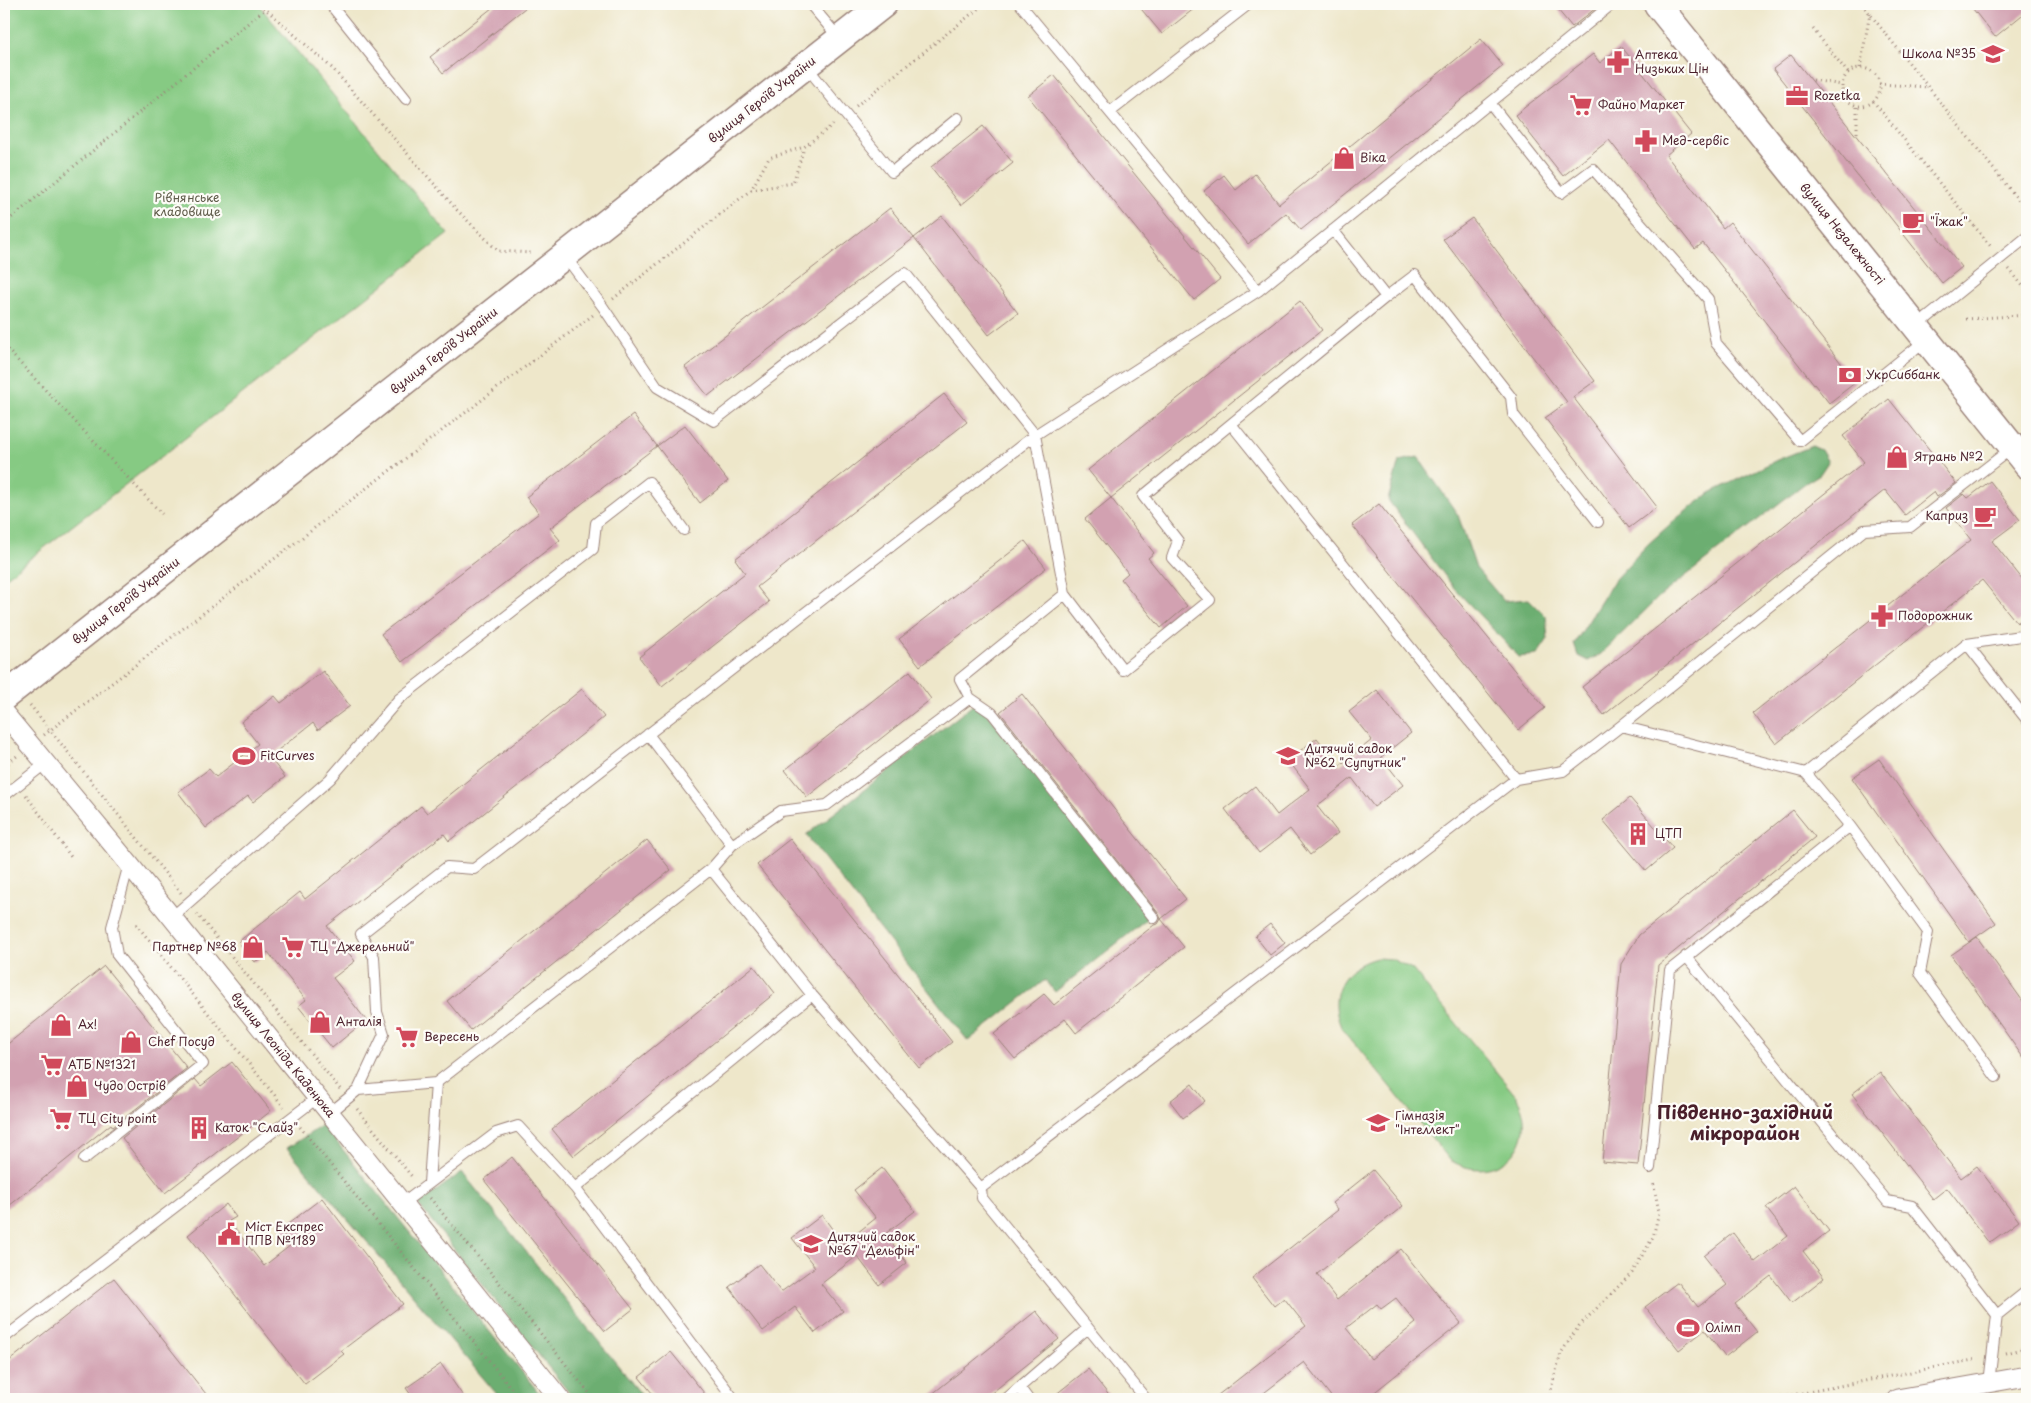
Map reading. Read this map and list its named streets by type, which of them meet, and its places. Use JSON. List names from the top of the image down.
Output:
{
  "streets": {
    "main road": ["вулиця Героїв України", "вулиця Незалежності"],
    "street": ["вулиця Леоніда Каденюка"]
  },
  "districts": ["Південно-західний мікрорайон"],
  "parks": ["Рівнянське кладовище"],
  "places": {
    "school or university": [
      "Школа №35",
      "Дитячий садок №62 \"Супутник\"",
      "Гімназія \"Інтеллект\"",
      "Дитячий садок №67 \"Дельфін\""
    ],
    "pharmacy": ["Аптека Низьких Цін", "Мед-сервіс", "Подорожник"],
    "office": ["Rozetka"],
    "supermarket": [
      "Файно Маркет",
      "ТЦ \"Джерельний\"",
      "Вересень",
      "АТБ №1321",
      "ТЦ City point"
    ],
    "shop": [
      "Віка",
      "Ятрань №2",
      "Партнер №68",
      "Анталія",
      "Ах!",
      "Chef Посуд",
      "Чудо Острів"
    ],
    "cafe": ["\"Їжак\"", "Каприз"],
    "bank": ["УкрСиббанк"],
    "sports": ["FitCurves", "Олімп"],
    "building": ["ЦТП", "Каток \"Слайз\""],
    "public building": ["Міст Експрес ППВ №1189"]
  }
}
